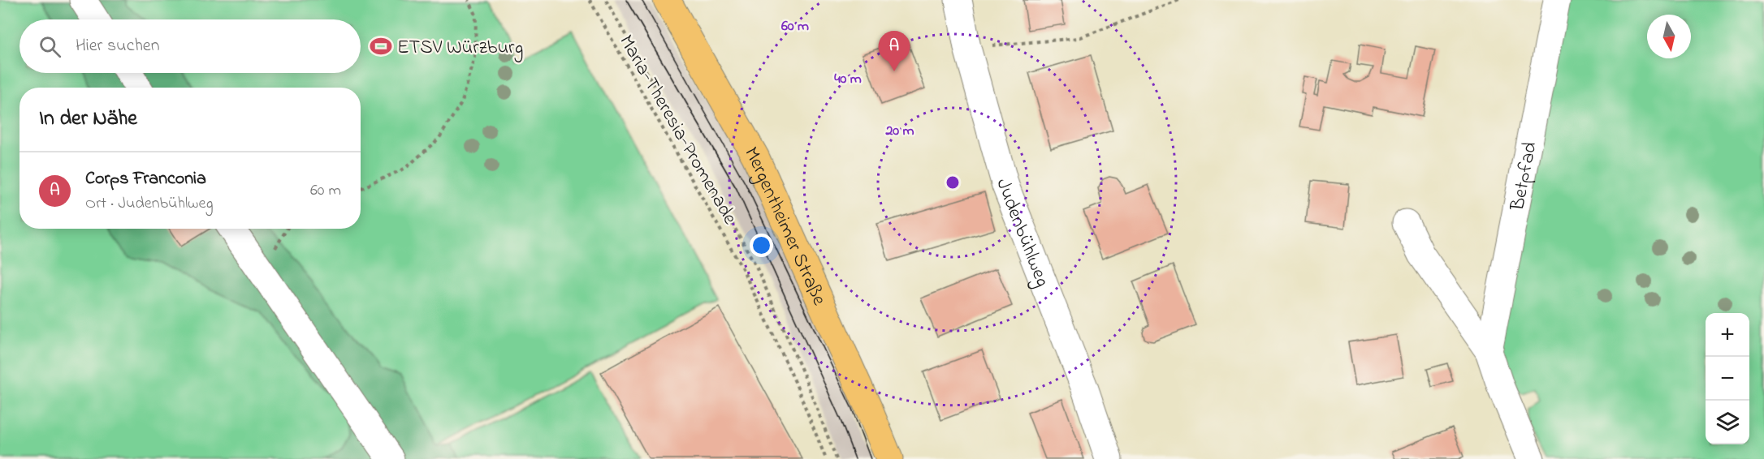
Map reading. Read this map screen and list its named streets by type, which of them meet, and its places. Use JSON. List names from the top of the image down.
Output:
{
  "streets": {
    "main road": ["Mergentheimer Straße"],
    "street": ["Betpfad", "Judenbühlweg"],
    "path": ["Maria-Theresia-Promenade"]
  },
  "places": {
    "sports": ["ETSV Würzburg"]
  },
  "north": "bottom",
  "page": {
    "search": "Hier suchen",
    "pins": "A",
    "heading": "In der Nähe",
    "list": [
      {
        "mark": "A",
        "name": "Corps Franconia",
        "note": "Ort · Judenbühlweg",
        "value": "60 m"
      }
    ],
    "map_buttons": ["+", "−"]
  },
  "rings": ["60 m", "40 m", "20 m"]
}
